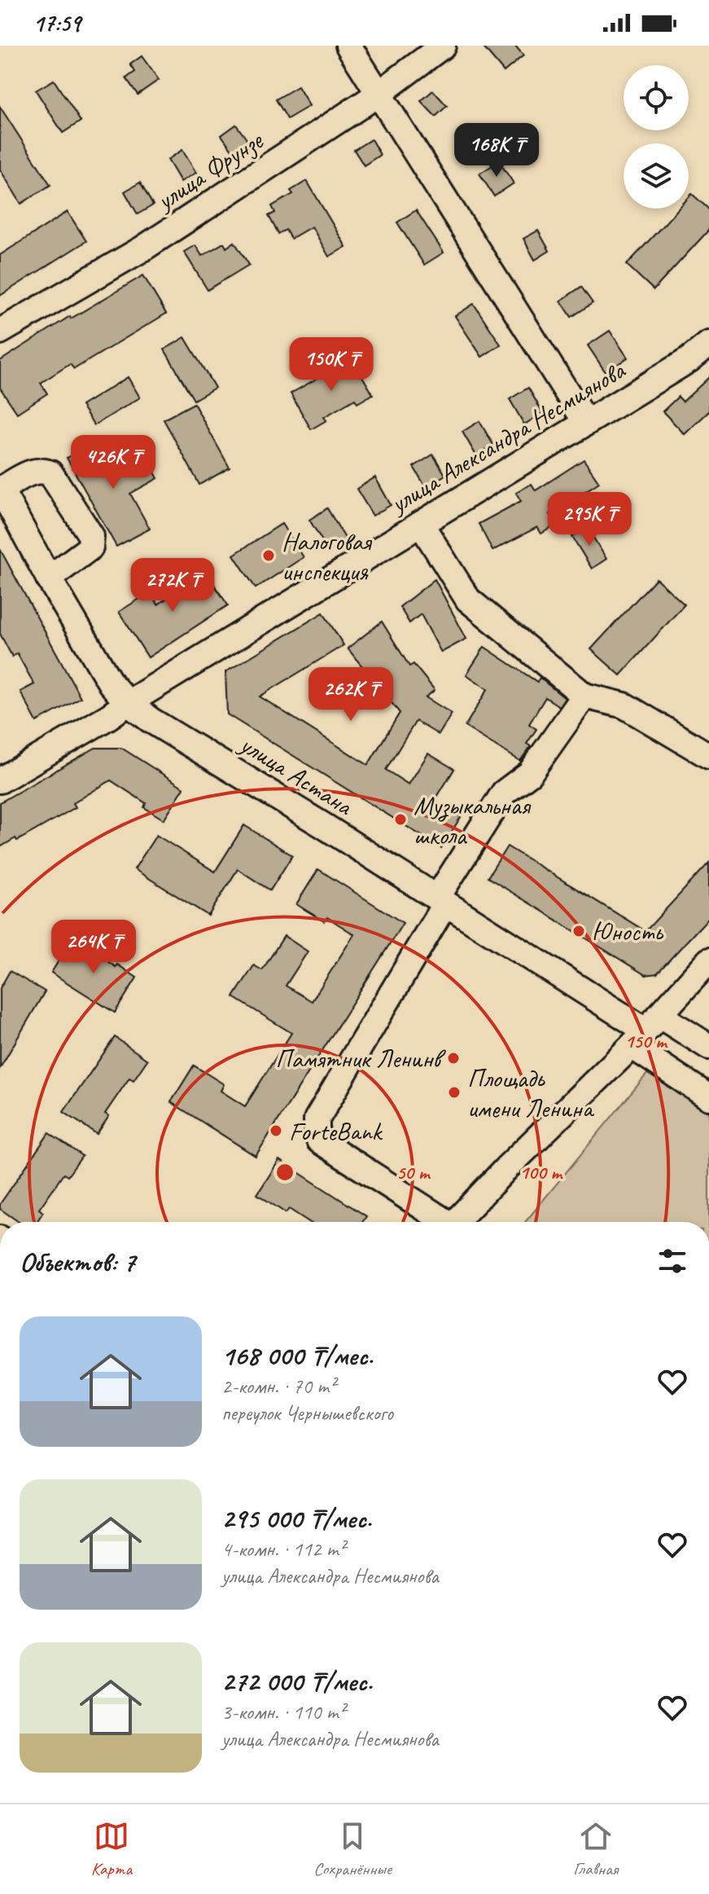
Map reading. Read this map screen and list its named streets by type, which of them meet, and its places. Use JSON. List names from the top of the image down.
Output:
{
  "streets": {
    "street": ["улица Фрунзе", "улица Александра Несмиянова", "улица Астана"]
  },
  "crossings": [
    ["улица Александра Несмиянова", "улица Астана"]
  ],
  "places": [
    "Налоговая инспекция",
    "Музыкальная школа",
    "Юность",
    "Памятник Ленинв",
    "Площадь имени Ленина",
    "ForteBank"
  ],
  "page": {
    "status": "17:59",
    "price": [
      "168K ₸",
      "150K ₸",
      "426K ₸",
      "295K ₸",
      "272K ₸",
      "262K ₸",
      "264K ₸"
    ],
    "heading": "Объектов: 7",
    "list": [
      {
        "name": "168 000 ₸/мес.",
        "note": "2-комн. · 70 m² · переулок Чернышевского"
      },
      {
        "name": "295 000 ₸/мес.",
        "note": "4-комн. · 112 m² · улица Александра Несмиянова"
      },
      {
        "name": "272 000 ₸/мес.",
        "note": "3-комн. · 110 m² · улица Александра Несмиянова"
      }
    ],
    "tabs": ["Карта", "Сохранённые", "Главная"]
  },
  "rings": ["150 m", "50 m", "100 m"]
}
